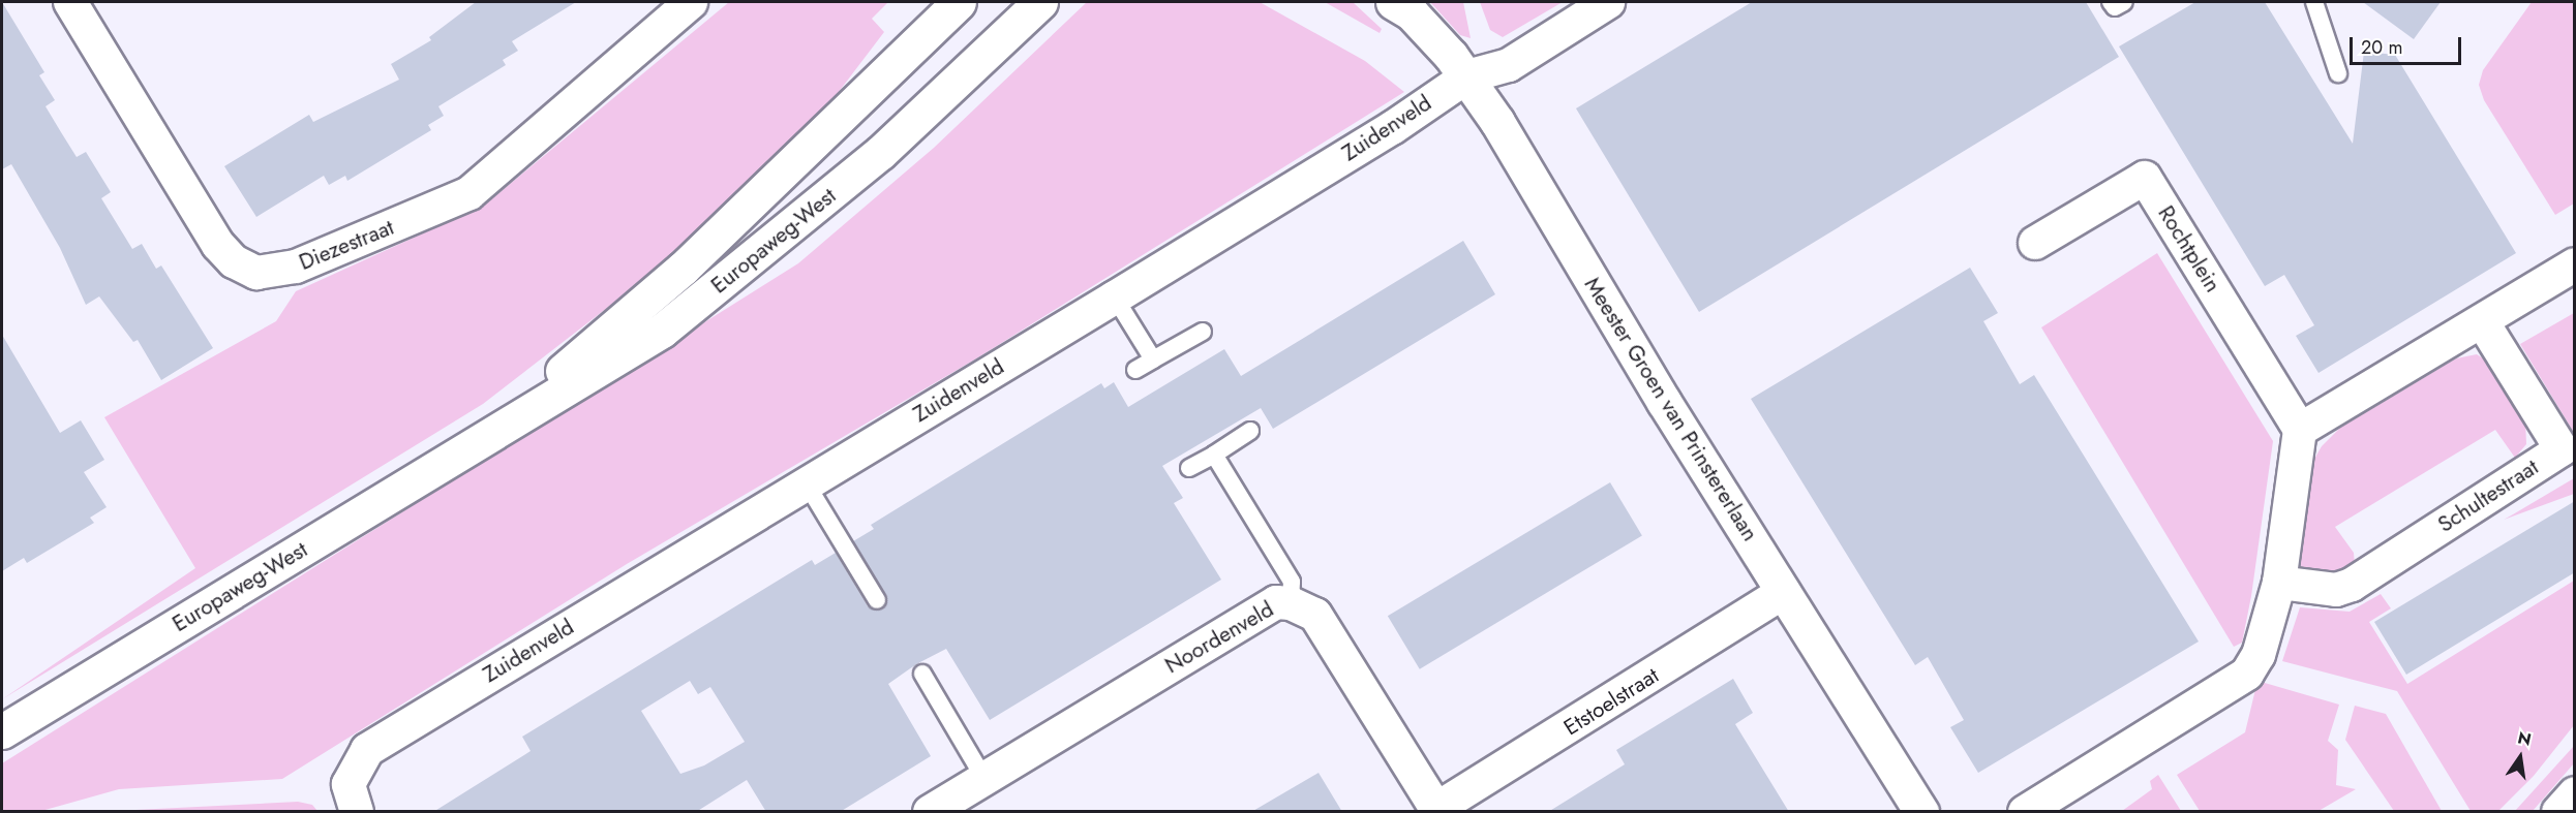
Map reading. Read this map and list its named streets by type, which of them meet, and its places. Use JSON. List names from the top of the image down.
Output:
{
  "streets": {
    "main road": ["Europaweg-West", "Meester Groen van Prinstererlaan"],
    "street": [
      "Zuidenveld",
      "Diezestraat",
      "Rochtplein",
      "Schultestraat",
      "Noordenveld",
      "Etstoelstraat"
    ]
  },
  "crossings": [
    ["Zuidenveld", "Meester Groen van Prinstererlaan"],
    ["Meester Groen van Prinstererlaan", "Etstoelstraat"],
    ["Noordenveld", "Etstoelstraat"]
  ],
  "scale_bar": "20 m",
  "north": "top"
}
